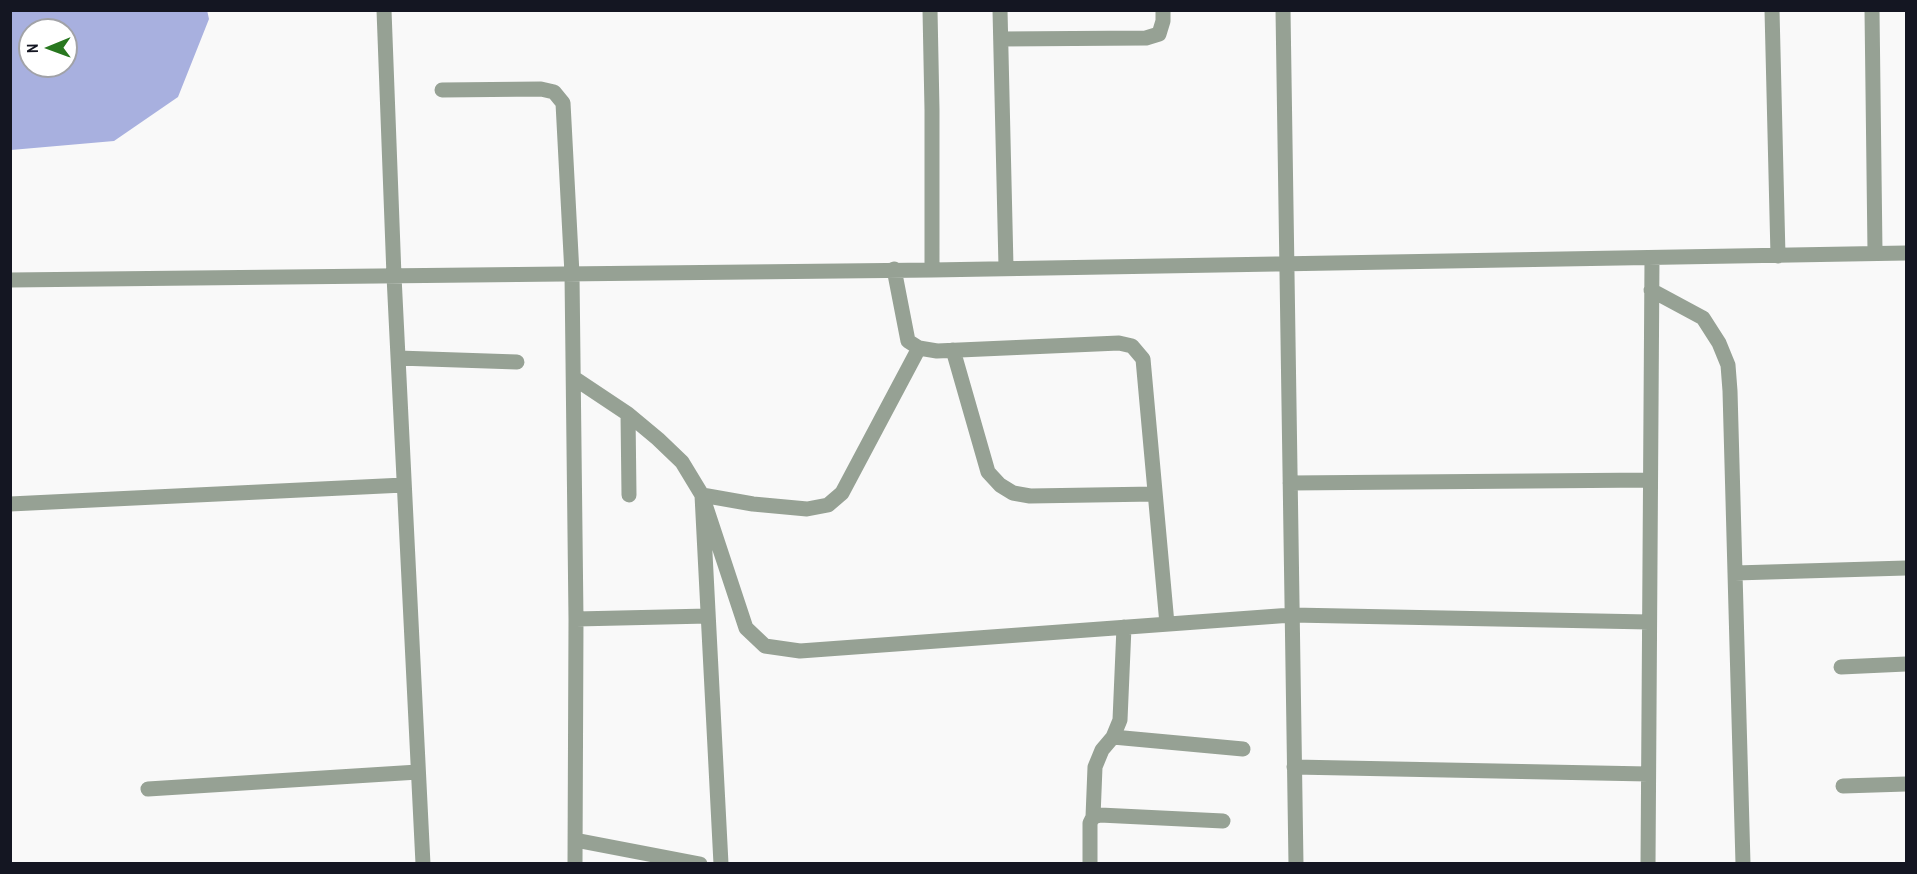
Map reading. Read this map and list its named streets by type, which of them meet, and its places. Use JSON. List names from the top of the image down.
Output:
{
  "north": "left"
}
